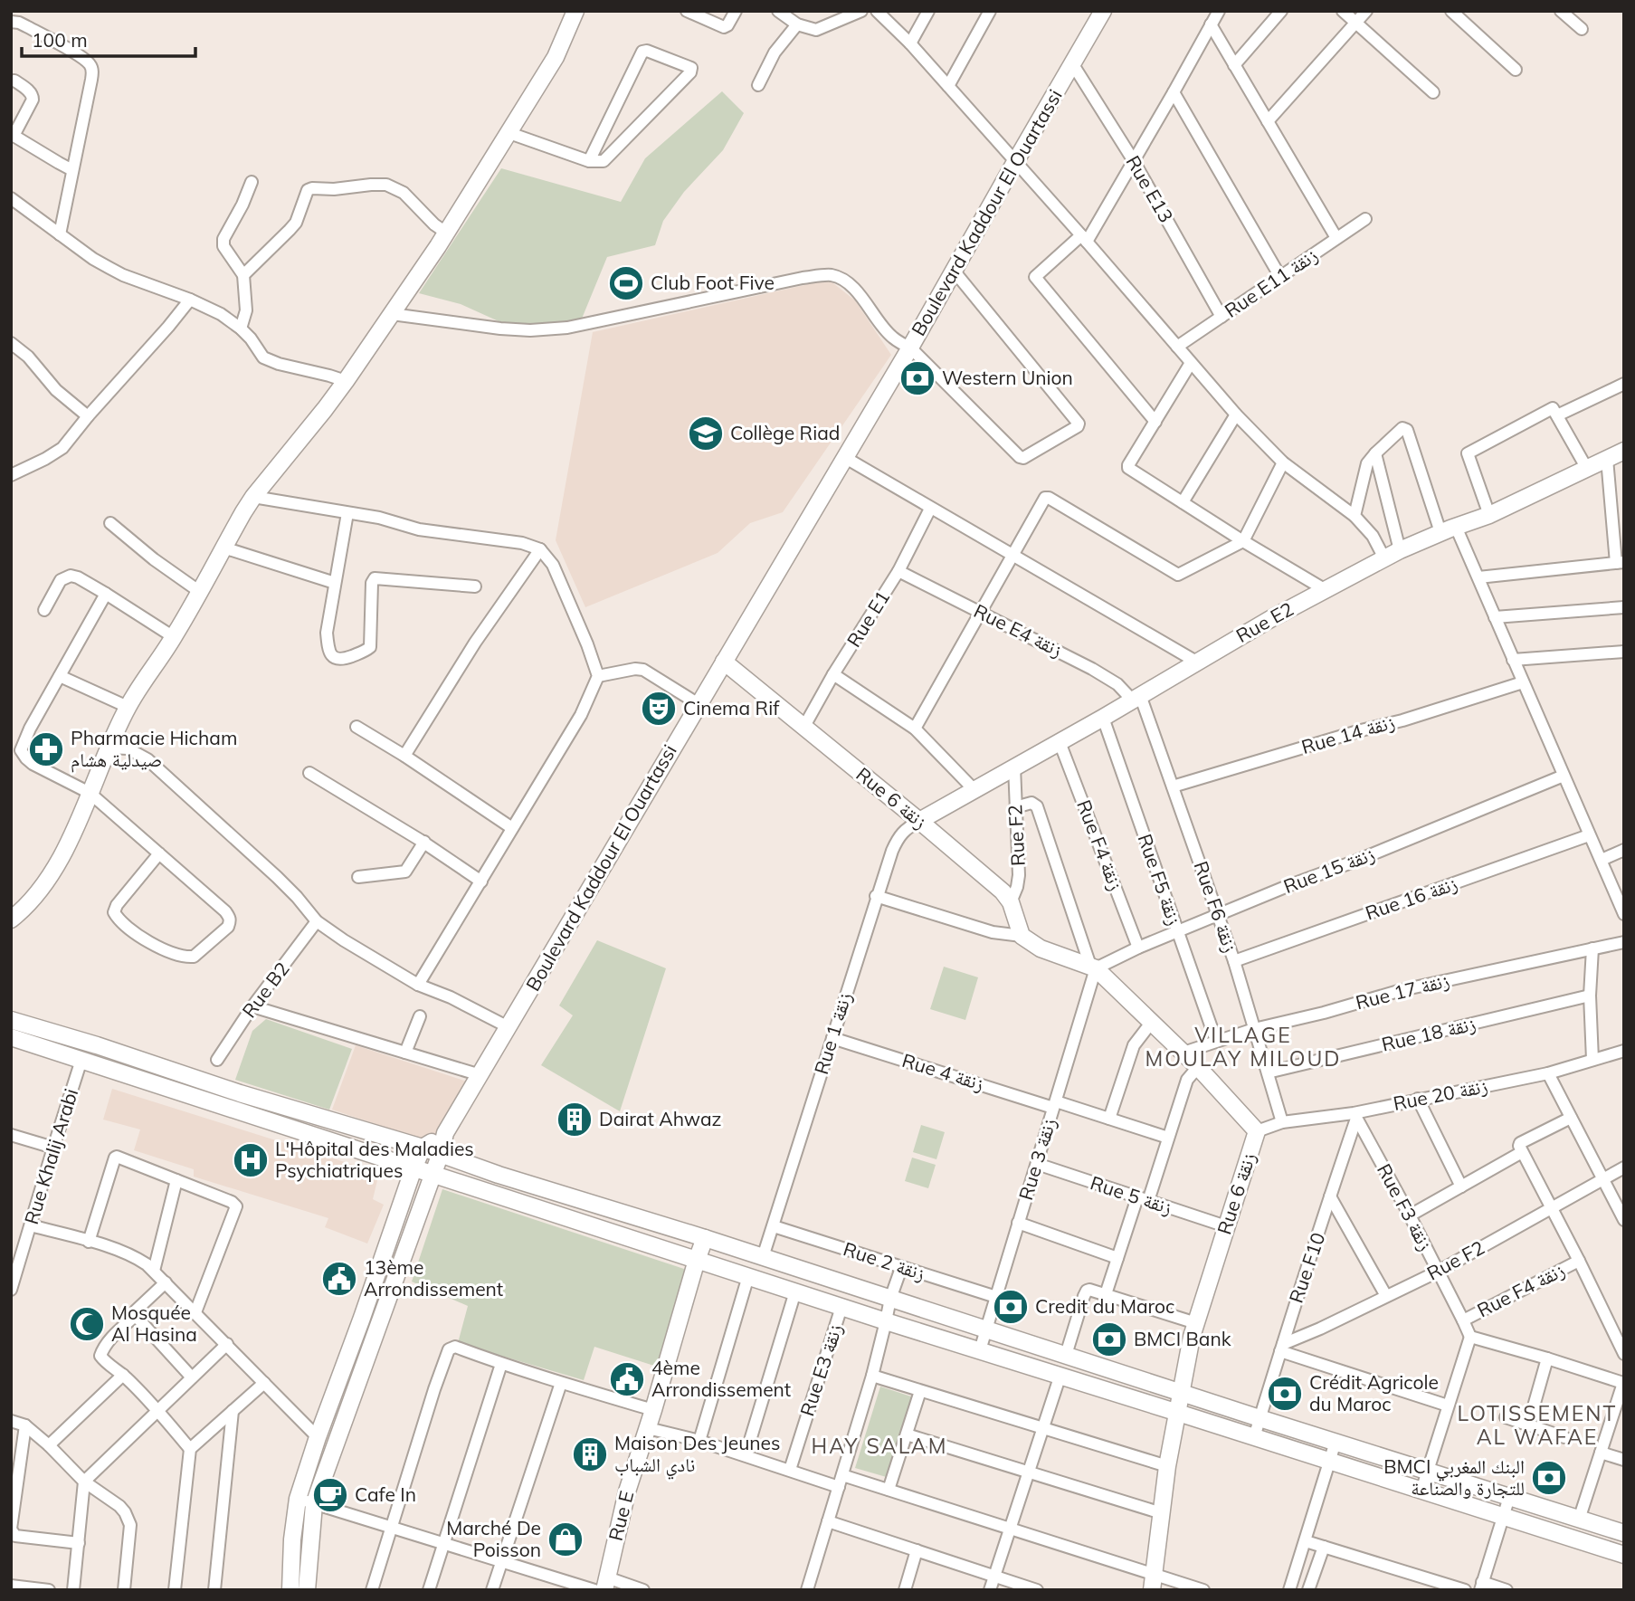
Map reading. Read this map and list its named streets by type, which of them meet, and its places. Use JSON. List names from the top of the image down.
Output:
{
  "streets": {
    "main road": [
      "Boulevard Kaddour El Ouartassi",
      "Rue E2",
      "Rue 6 زنقة",
      "Rue E"
    ],
    "street": [
      "Rue E13",
      "Rue E11 زنقة",
      "Rue E1",
      "Rue E4 زنقة",
      "Rue 14 زنقة",
      "Rue F2",
      "Rue F4 زنقة",
      "Rue 15 زنقة",
      "Rue F5 زنقة",
      "Rue 16 زنقة",
      "Rue F6 زنقة",
      "Rue B2",
      "Rue 17 زنقة",
      "Rue 1 زنقة",
      "Rue 18 زنقة",
      "Rue 4 زنقة",
      "Rue 20 زنقة",
      "Rue Khalij Arabi",
      "Rue 3 زنقة",
      "Rue 5 زنقة",
      "Rue F3 زنقة",
      "Rue 2 زنقة",
      "Rue F10",
      "Rue E3 زنقة"
    ]
  },
  "crossings": [
    ["Rue E13", "Boulevard Kaddour El Ouartassi"],
    ["Rue E13", "Rue E11 زنقة"],
    ["Boulevard Kaddour El Ouartassi", "Rue 6 زنقة"],
    ["Rue E1", "Rue E4 زنقة"],
    ["Rue E1", "Rue 6 زنقة"],
    ["Rue E2", "Rue E4 زنقة"],
    ["Rue E2", "Rue 6 زنقة"],
    ["Rue E2", "Rue F2"],
    ["Rue E2", "Rue F4 زنقة"],
    ["Rue E2", "Rue F5 زنقة"],
    ["Rue E2", "Rue F6 زنقة"],
    ["Rue E2", "Rue 1 زنقة"],
    ["Rue E4 زنقة", "Rue F6 زنقة"],
    ["Rue 14 زنقة", "Rue F6 زنقة"],
    ["Rue 6 زنقة", "Rue F2"],
    ["Rue 6 زنقة", "Rue 15 زنقة"],
    ["Rue 6 زنقة", "Rue 17 زنقة"],
    ["Rue 6 زنقة", "Rue 1 زنقة"],
    ["Rue 6 زنقة", "Rue 20 زنقة"],
    ["Rue 6 زنقة", "Rue 3 زنقة"],
    ["Rue 6 زنقة", "Rue 5 زنقة"],
    ["Rue F2", "Rue F3 زنقة"],
    ["Rue F2", "Rue F10"],
    ["Rue F4 زنقة", "Rue 15 زنقة"],
    ["Rue F4 زنقة", "Rue F3 زنقة"],
    ["Rue 15 زنقة", "Rue F5 زنقة"],
    ["Rue 15 زنقة", "Rue F6 زنقة"],
    ["Rue 15 زنقة", "Rue 3 زنقة"],
    ["Rue F5 زنقة", "Rue 17 زنقة"],
    ["Rue 16 زنقة", "Rue F6 زنقة"],
    ["Rue F6 زنقة", "Rue 17 زنقة"],
    ["Rue F6 زنقة", "Rue 18 زنقة"],
    ["Rue F6 زنقة", "Rue 20 زنقة"],
    ["Rue 1 زنقة", "Rue 4 زنقة"],
    ["Rue 1 زنقة", "Rue 2 زنقة"],
    ["Rue 4 زنقة", "Rue 3 زنقة"],
    ["Rue 20 زنقة", "Rue F3 زنقة"],
    ["Rue 20 زنقة", "Rue F10"],
    ["Rue 3 زنقة", "Rue 5 زنقة"],
    ["Rue 3 زنقة", "Rue 2 زنقة"],
    ["Rue F3 زنقة", "Rue F10"]
  ],
  "districts": ["VILLAGE MOULAY MILOUD", "LOTISSEMENT AL WAFAE", "HAY SALAM"],
  "places": {
    "sports": ["Club Foot Five"],
    "bank": [
      "Western Union",
      "Credit du Maroc",
      "BMCI Bank",
      "Crédit Agricole du Maroc",
      "BMCI البنك المغربي للتجارة والصناعة"
    ],
    "school or university": ["Collège Riad"],
    "theatre": ["Cinema Rif"],
    "pharmacy": ["Pharmacie Hicham صيدلية هشام"],
    "building": ["Dairat Ahwaz", "Maison Des Jeunes نادي الشباب"],
    "hospital": ["L'Hôpital des Maladies Psychiatriques"],
    "public building": ["13ème Arrondissement", "4ème Arrondissement"],
    "mosque": ["Mosquée Al Hasina"],
    "cafe": ["Cafe In"],
    "shop": ["Marché De Poisson"]
  },
  "scale_bar": "100 m"
}
